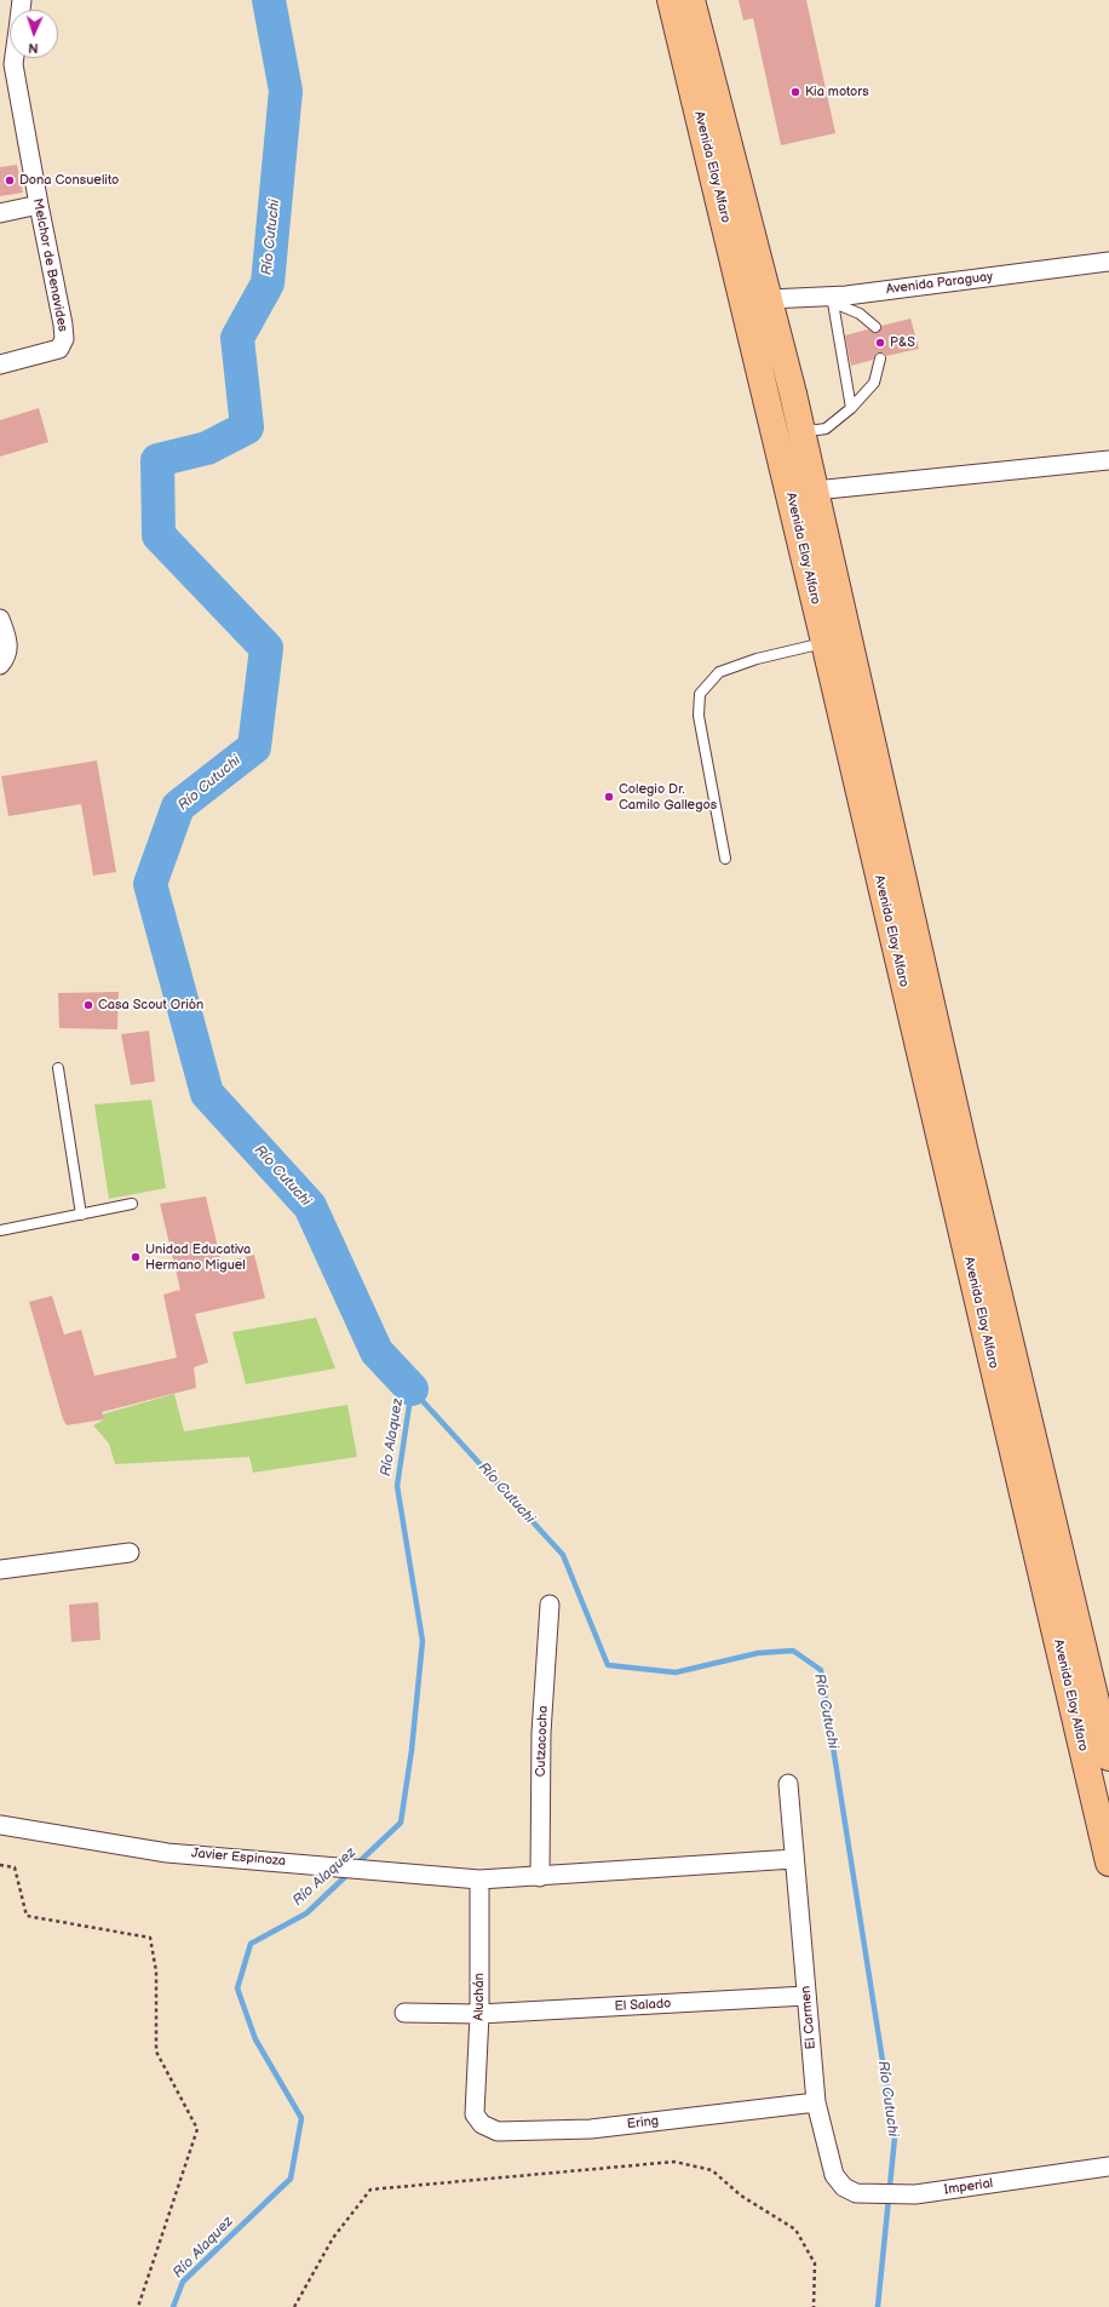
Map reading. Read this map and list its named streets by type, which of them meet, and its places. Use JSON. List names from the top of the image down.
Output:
{
  "streets": {
    "main road": ["Avenida Eloy Alfaro"],
    "street": [
      "Melchor de Benavides",
      "Avenida Paraguay",
      "Cutzacocha",
      "Javier Espinoza",
      "Aluchán",
      "El Salado",
      "El Carmen",
      "Ering",
      "Imperial"
    ]
  },
  "crossings": [
    ["Avenida Eloy Alfaro", "Avenida Paraguay"],
    ["Javier Espinoza", "Aluchán"],
    ["Aluchán", "El Salado"],
    ["Aluchán", "Ering"],
    ["El Salado", "El Carmen"],
    ["El Carmen", "Ering"],
    ["El Carmen", "Imperial"]
  ],
  "water": ["Río Cutuchi", "Río Alaquez"],
  "places": [
    "Kia motors",
    "Dona Consuelito",
    "P&S",
    "Colegio Dr. Camilo Gallegos",
    "Casa Scout Orión",
    "Unidad Educativa Hermano Miguel"
  ],
  "north": "bottom"
}
